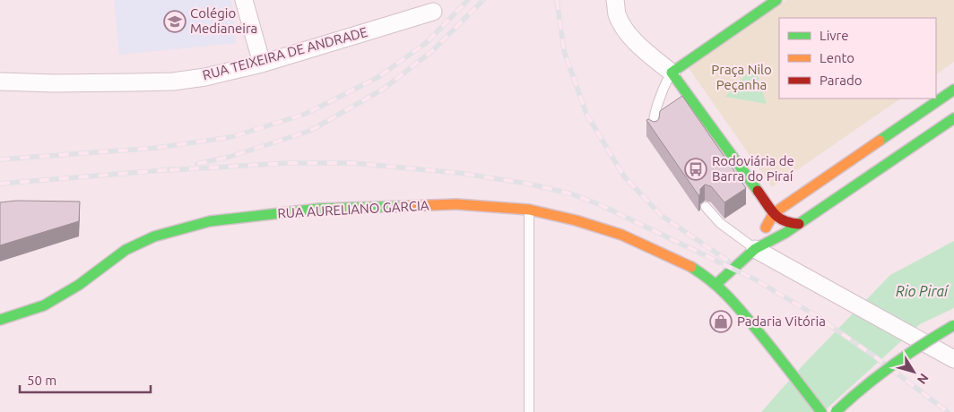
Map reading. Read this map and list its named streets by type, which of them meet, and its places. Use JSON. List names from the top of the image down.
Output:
{
  "streets": {
    "street": ["RUA TEIXEIRA DE ANDRADE", "RUA AURELIANO GARCIA"]
  },
  "water": ["Rio Piraí"],
  "parks": ["Praça Nilo Peçanha"],
  "places": {
    "school or university": ["Colégio Medianeira"],
    "bus stop": ["Rodoviária de Barra do Piraí"],
    "shop": ["Padaria Vitória"]
  },
  "legend": ["Livre", "Lento", "Parado"],
  "scale_bar": "50 m",
  "north": "bottom right"
}
